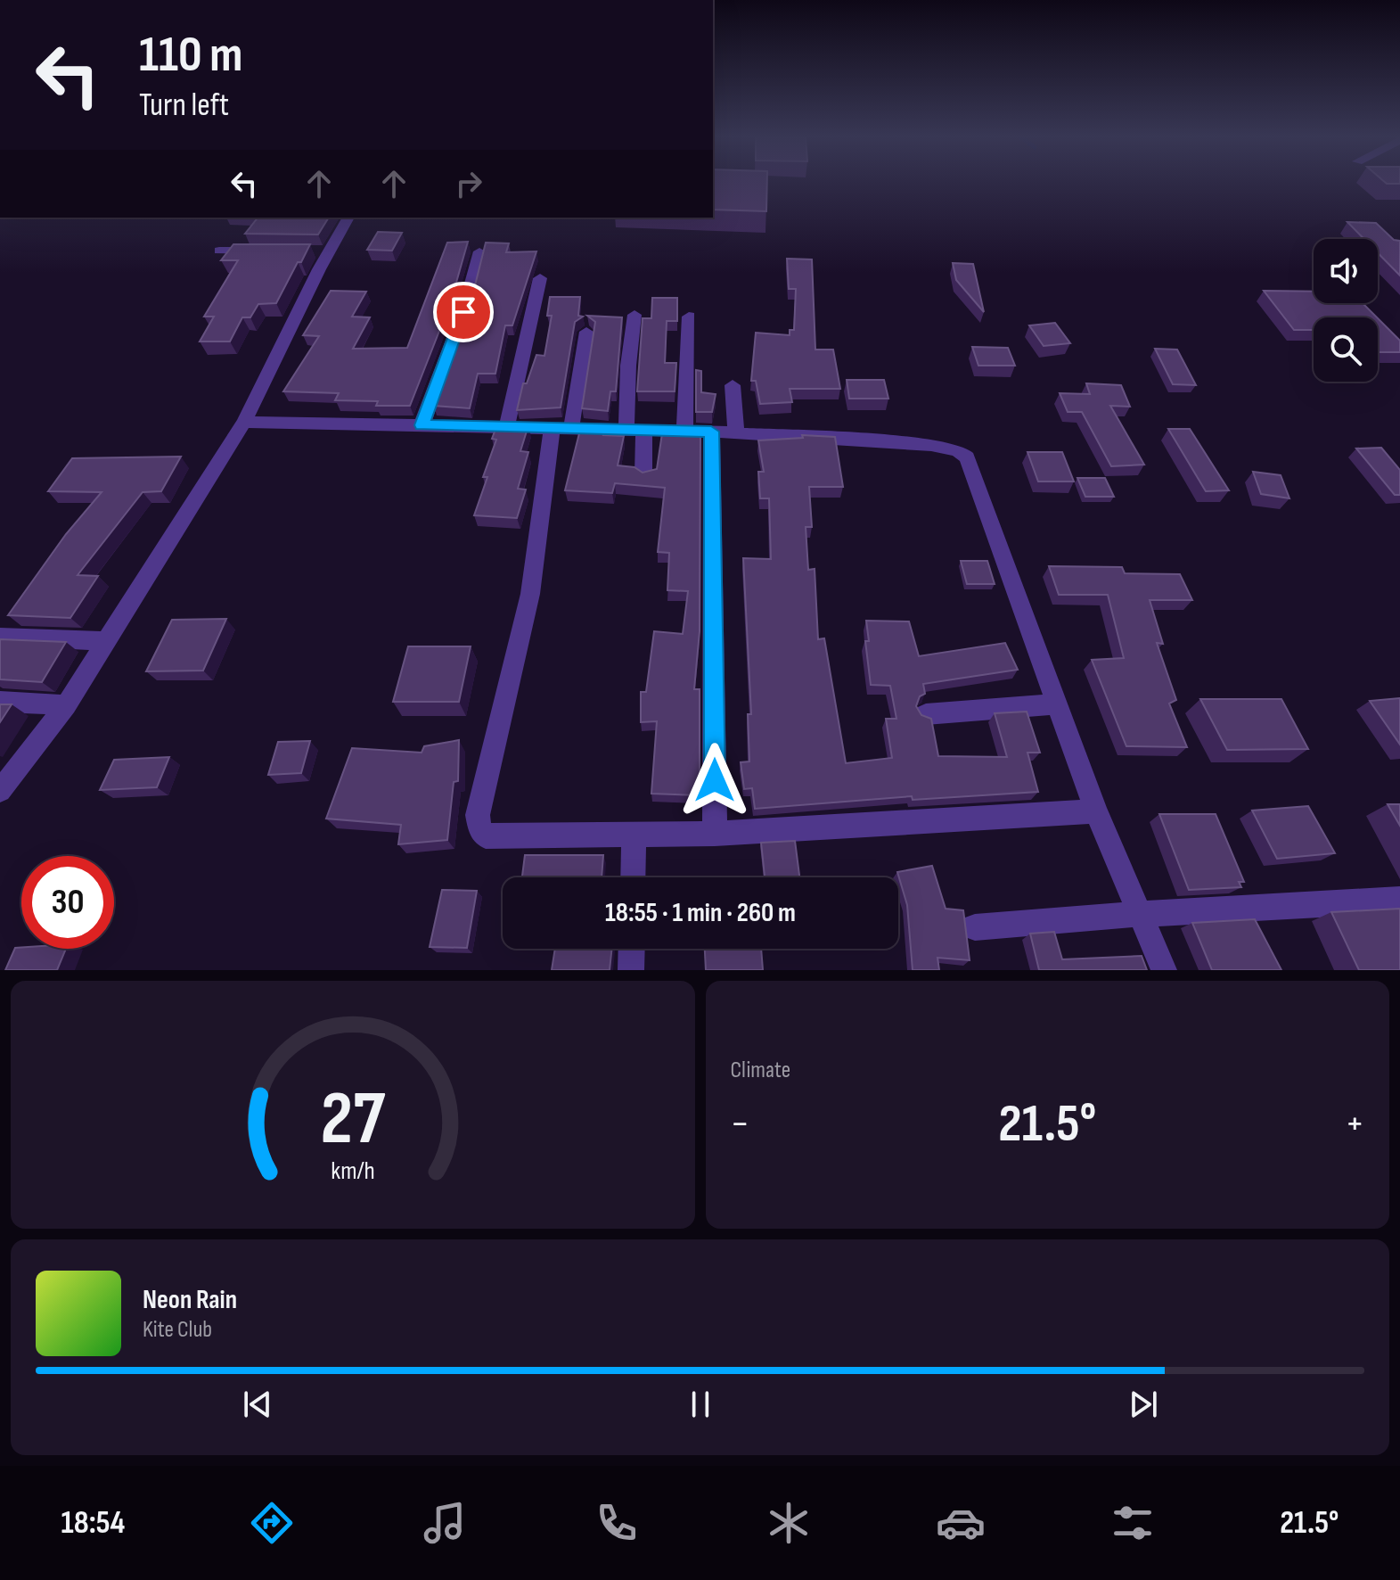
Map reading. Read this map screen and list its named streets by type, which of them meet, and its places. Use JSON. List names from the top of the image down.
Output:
{
  "page": {
    "turn": ["110 m", "Turn left"],
    "limit": "30",
    "trip": "18:55 · 1 min · 260 m",
    "tile": "Climate",
    "heat": ["−", "21.5°", "+"],
    "song": ["Neon Rain", "Kite Club"],
    "tabs": ["18:54", "21.5°"],
    "gauge": ["27", "km/h"]
  }
}
